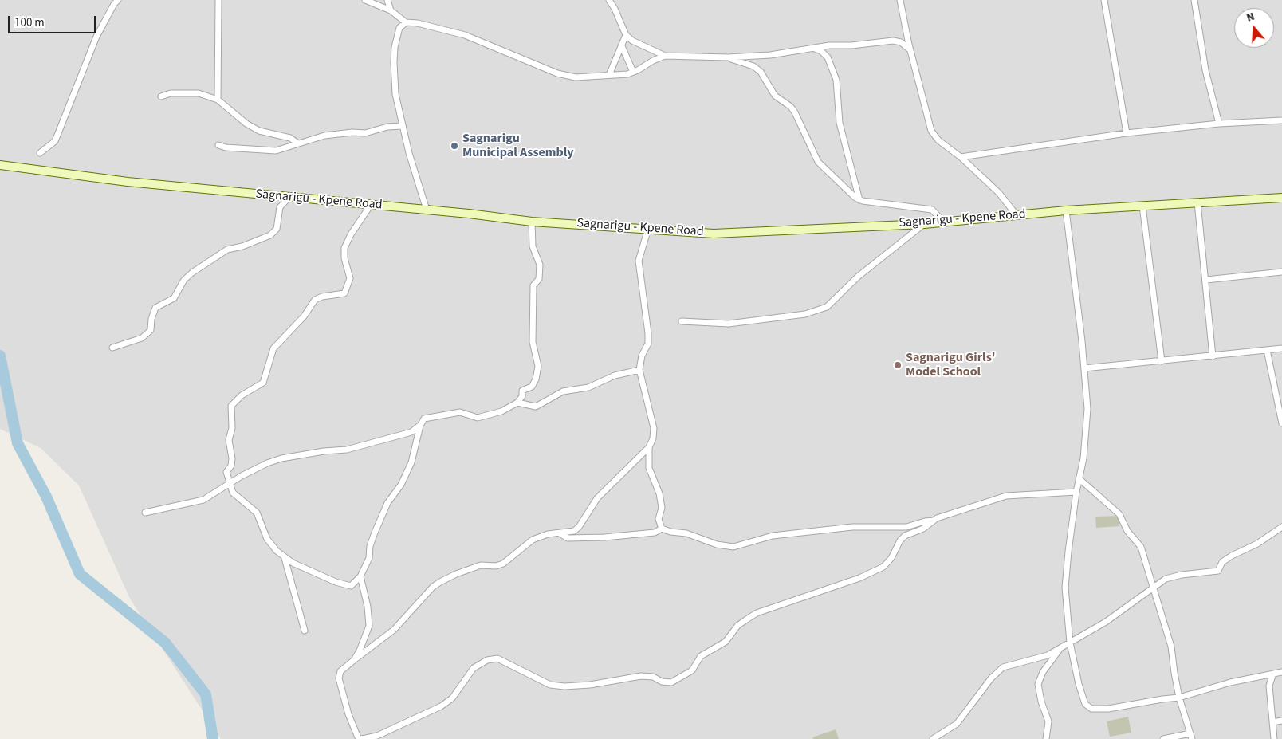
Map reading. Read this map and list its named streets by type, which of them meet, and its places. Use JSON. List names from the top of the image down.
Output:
{
  "streets": {
    "street": ["Sagnarigu - Kpene Road"]
  },
  "places": ["Sagnarigu Municipal Assembly", "Sagnarigu Girls' Model School"],
  "scale_bar": "100 m",
  "north": "top"
}
